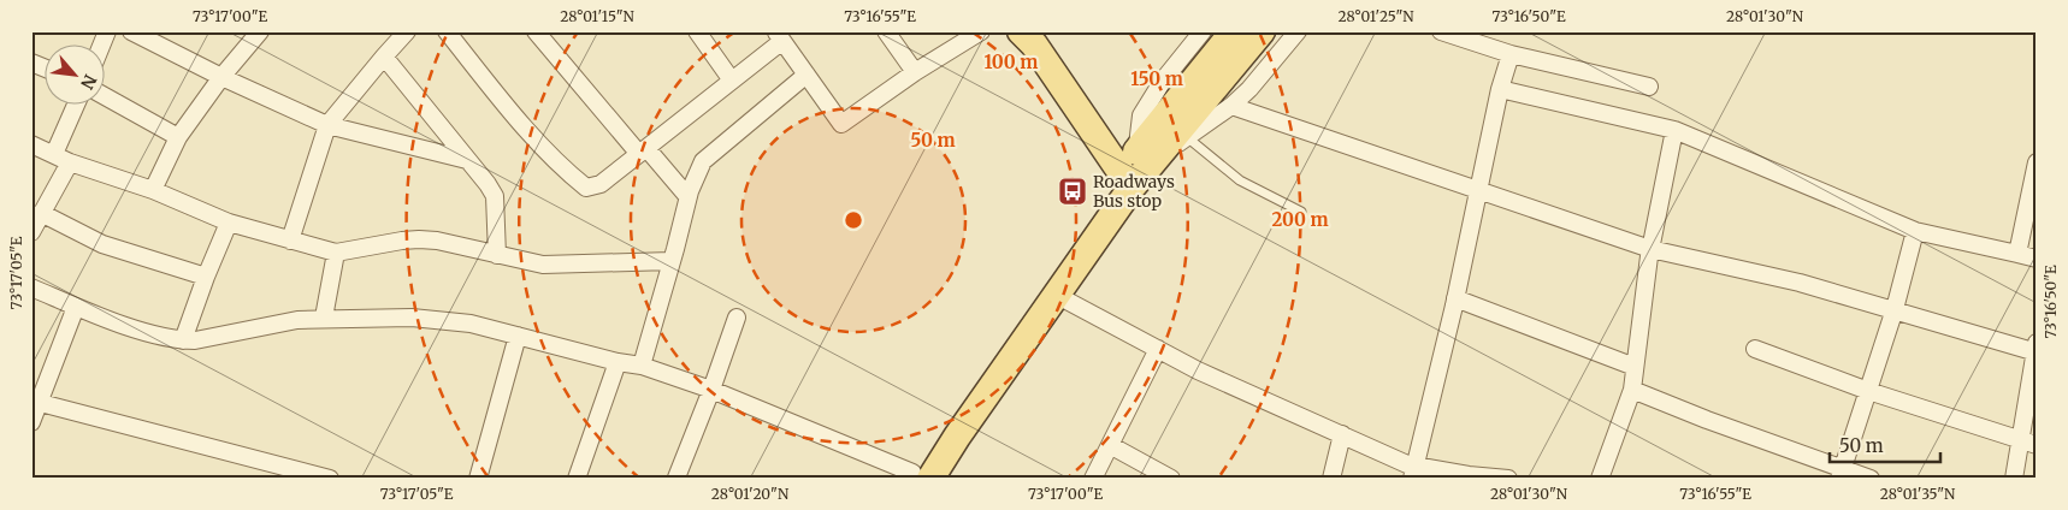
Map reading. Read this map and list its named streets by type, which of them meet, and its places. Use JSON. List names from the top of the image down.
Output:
{
  "places": {
    "bus stop": ["Roadways Bus stop"]
  },
  "scale_bar": "50 m",
  "north": "bottom right",
  "coordinates": [
    "73°17'00\"E",
    "28°01'15\"N",
    "73°16'55\"E",
    "28°01'25\"N",
    "73°16'50\"E",
    "28°01'30\"N",
    "73°17'05\"E",
    "28°01'20\"N",
    "28°01'35\"N"
  ],
  "rings": [
    "100 m",
    "150 m",
    "50 m",
    "200 m"
  ]
}
